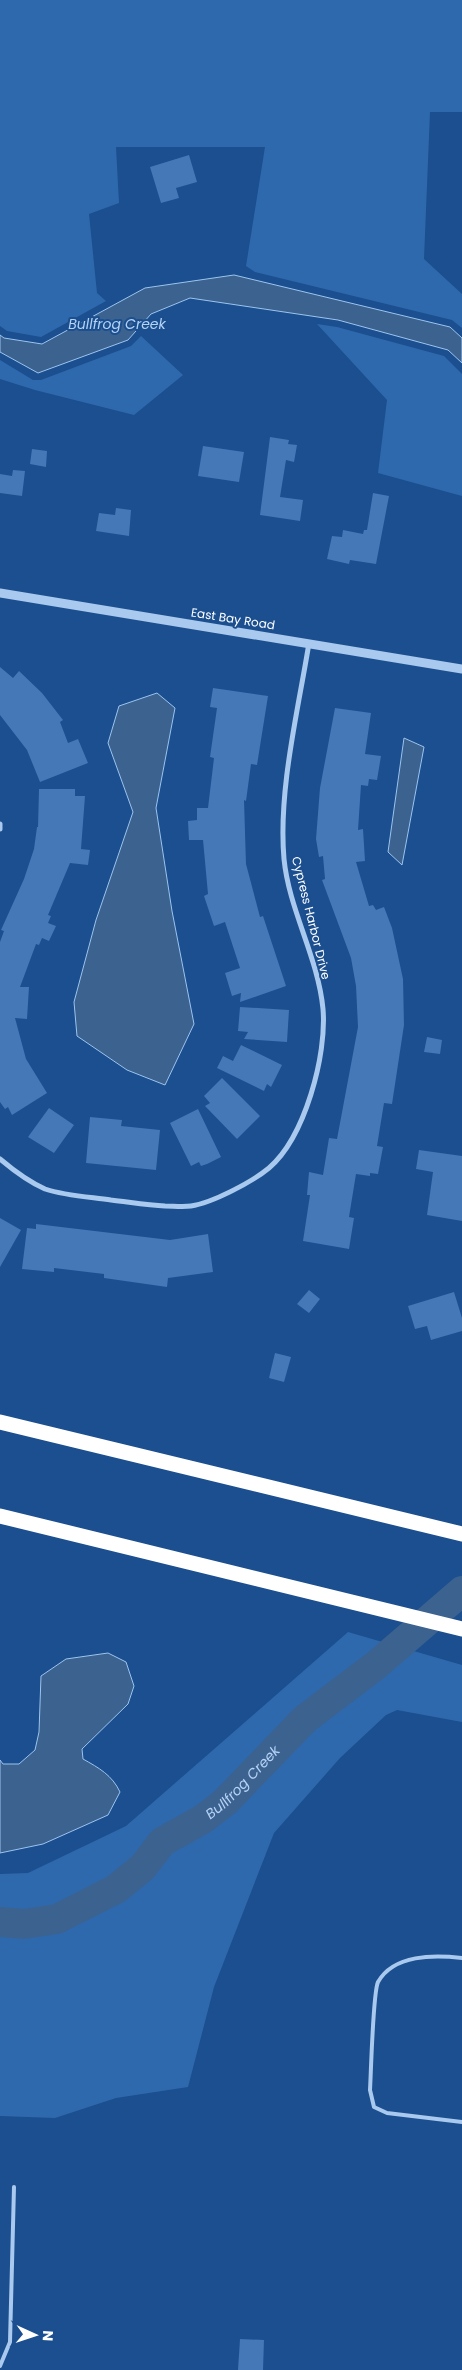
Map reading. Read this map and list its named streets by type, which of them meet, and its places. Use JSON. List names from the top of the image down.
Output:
{
  "streets": {
    "street": ["East Bay Road", "Cypress Harbor Drive"]
  },
  "crossings": [
    ["East Bay Road", "Cypress Harbor Drive"]
  ],
  "water": ["Bullfrog Creek"],
  "north": "right"
}
